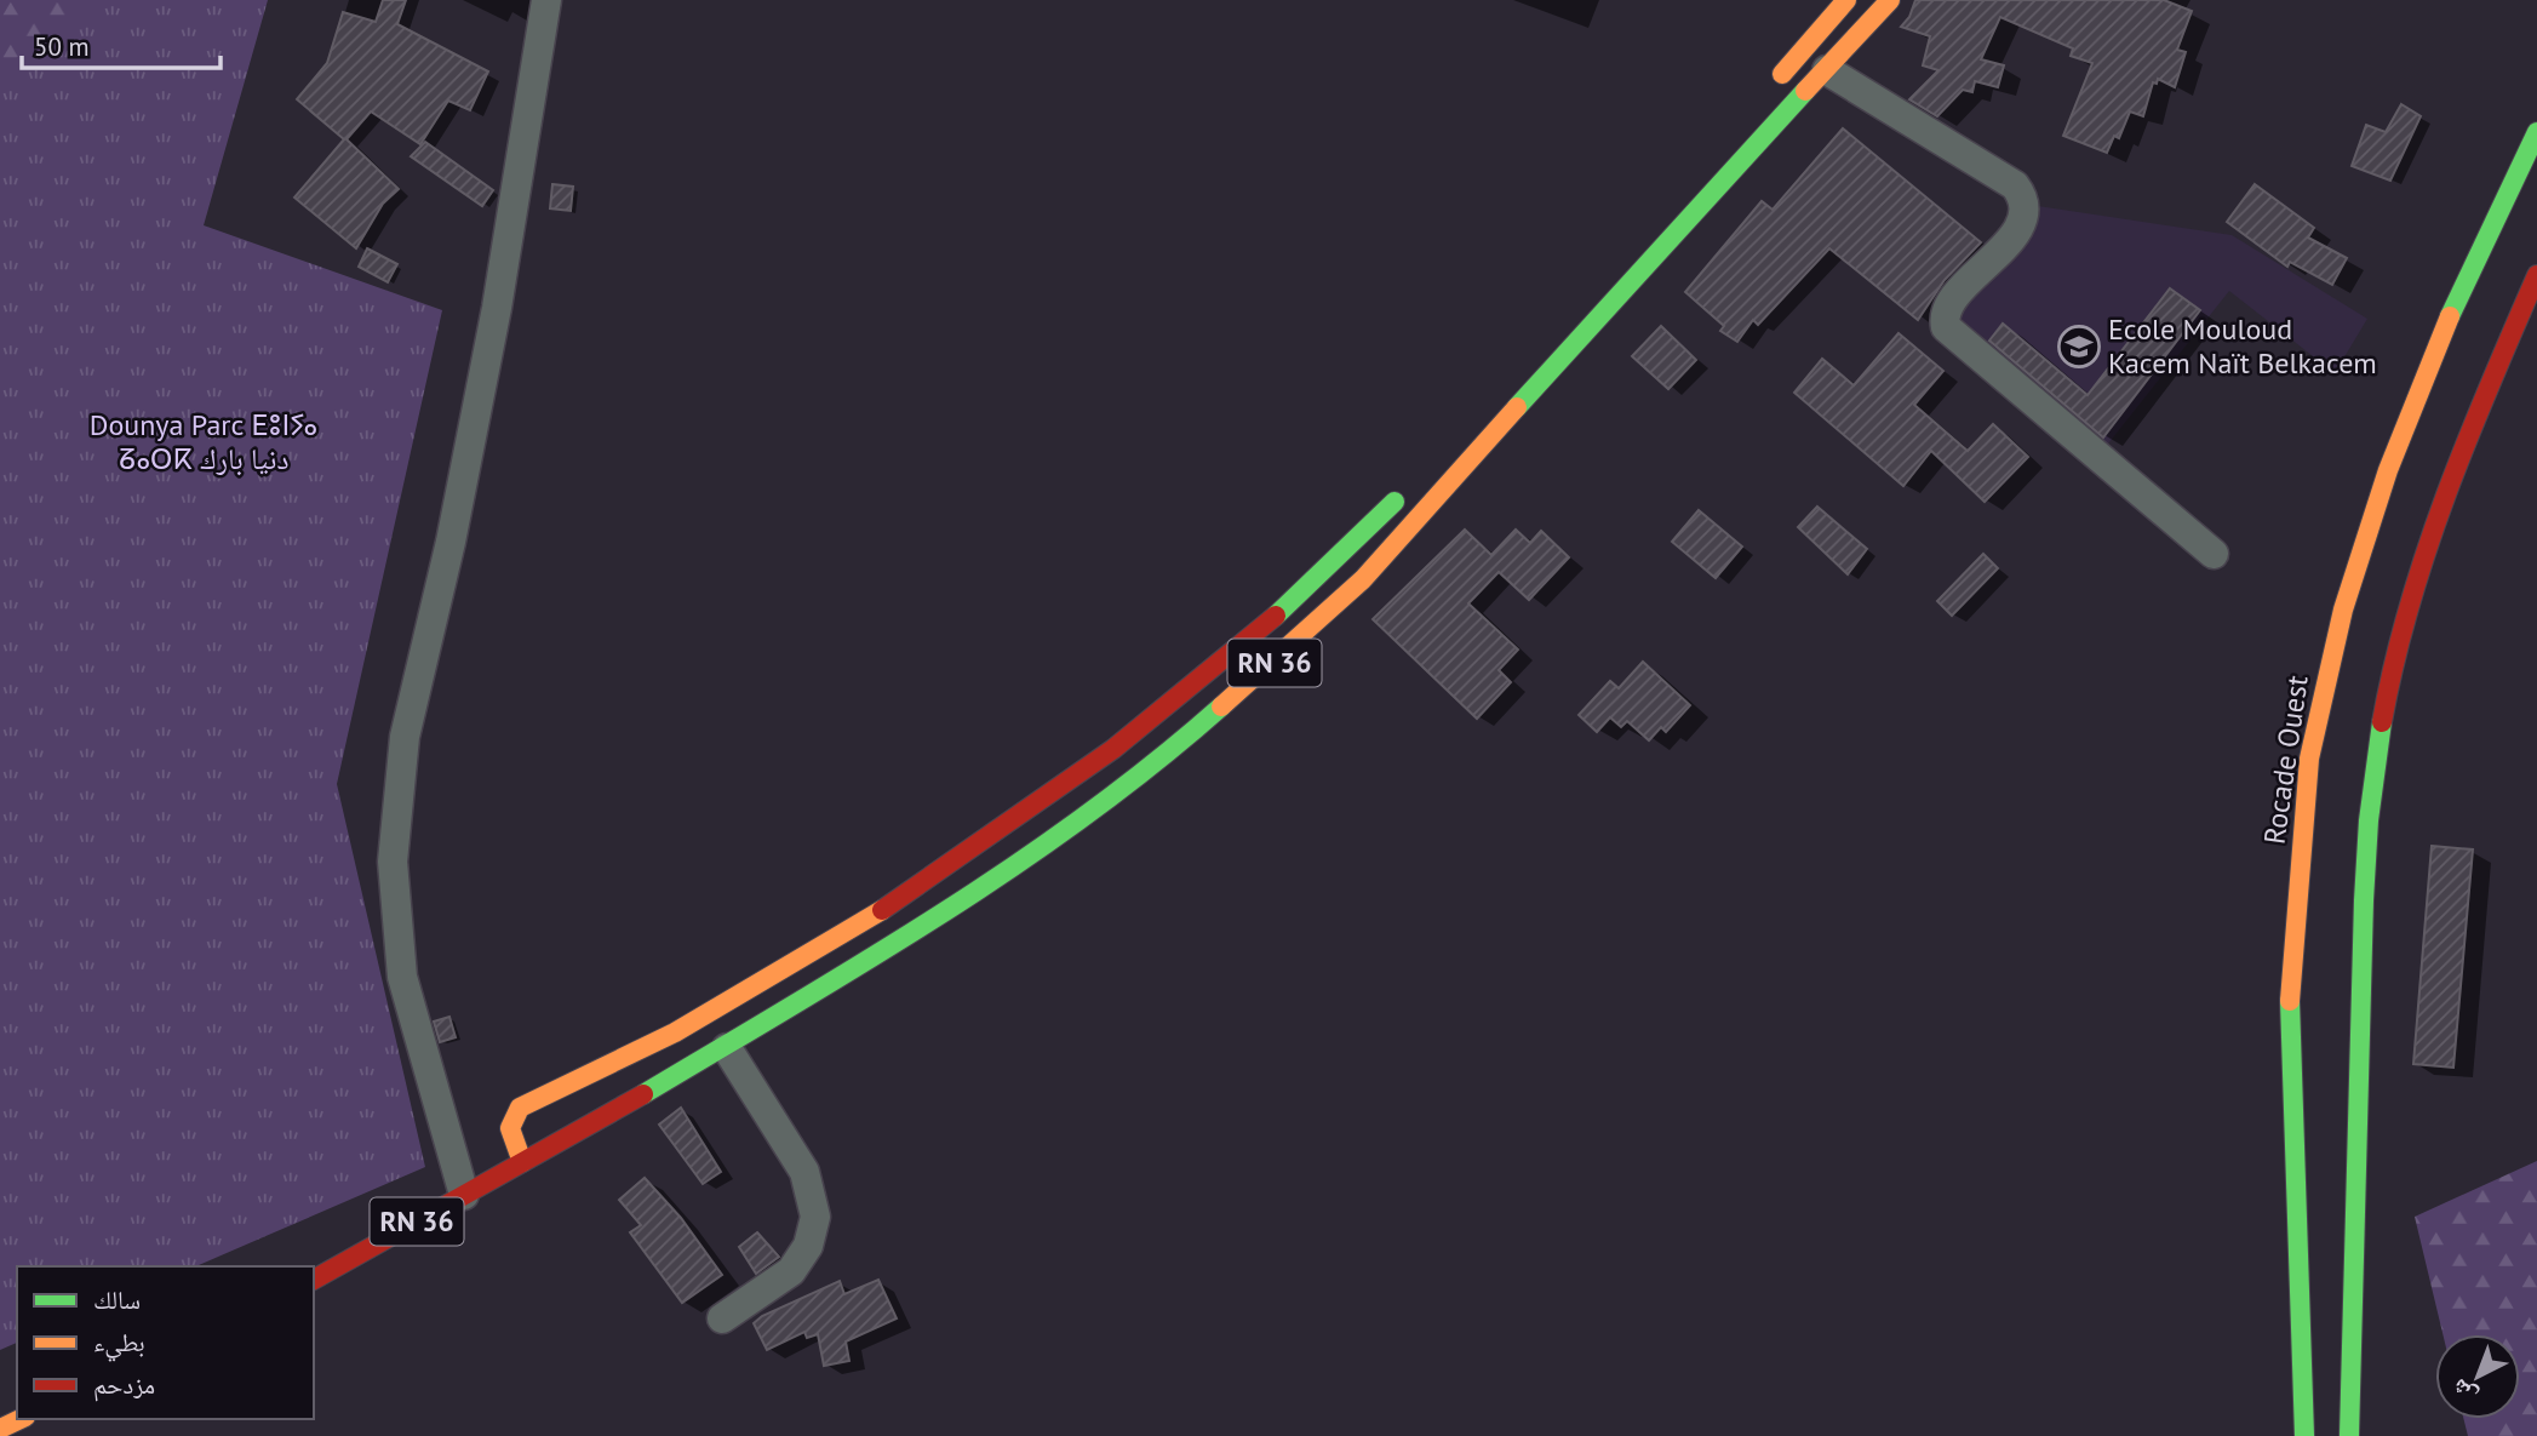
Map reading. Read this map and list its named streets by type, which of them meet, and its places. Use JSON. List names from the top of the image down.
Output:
{
  "streets": {
    "main road": ["RN 36", "Rocade Ouest"]
  },
  "parks": ["Dounya Parc ⴹⵓⵏⵢⴰ ⵒⴰⵔⴽ دنيا بارك"],
  "places": {
    "school or university": ["Ecole Mouloud Kacem Naït Belkacem"]
  },
  "legend": ["سالك", "بطيء", "مزدحم"],
  "scale_bar": "50 m",
  "north": "bottom left"
}
